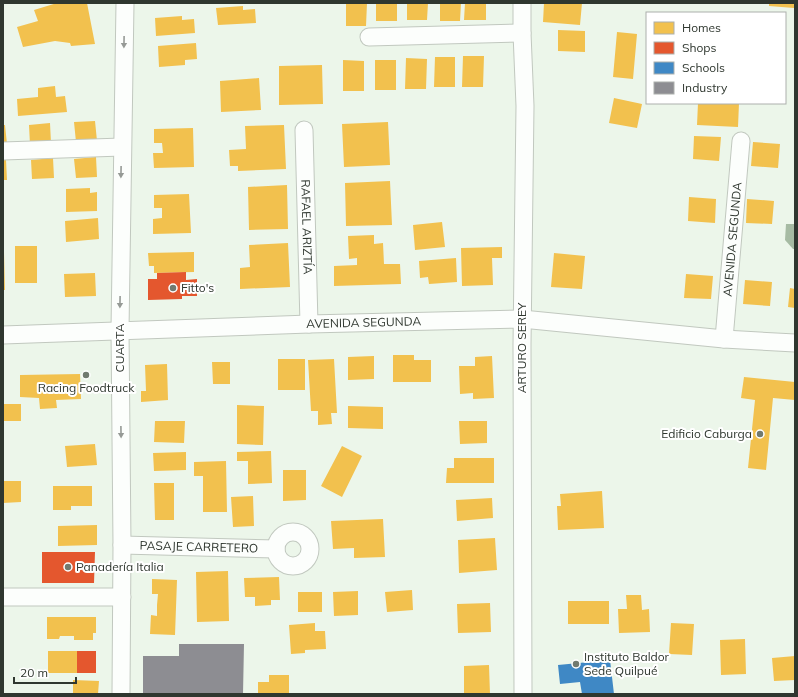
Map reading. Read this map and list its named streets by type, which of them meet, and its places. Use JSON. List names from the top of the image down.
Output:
{
  "streets": {
    "street": [
      "RAFAEL ARIZTÍA",
      "AVENIDA SEGUNDA",
      "CUARTA",
      "ARTURO SEREY",
      "PASAJE CARRETERO"
    ]
  },
  "crossings": [
    ["RAFAEL ARIZTÍA", "AVENIDA SEGUNDA"],
    ["AVENIDA SEGUNDA", "CUARTA"],
    ["AVENIDA SEGUNDA", "ARTURO SEREY"],
    ["CUARTA", "PASAJE CARRETERO"]
  ],
  "one_way": ["CUARTA"],
  "places": [
    "Fitto's",
    "Racing Foodtruck",
    "Edificio Caburga",
    "Panadería Italia",
    "Instituto Baldor Sede Quilpué"
  ],
  "legend": [
    "Homes",
    "Shops",
    "Schools",
    "Industry"
  ],
  "scale_bar": "20 m"
}
